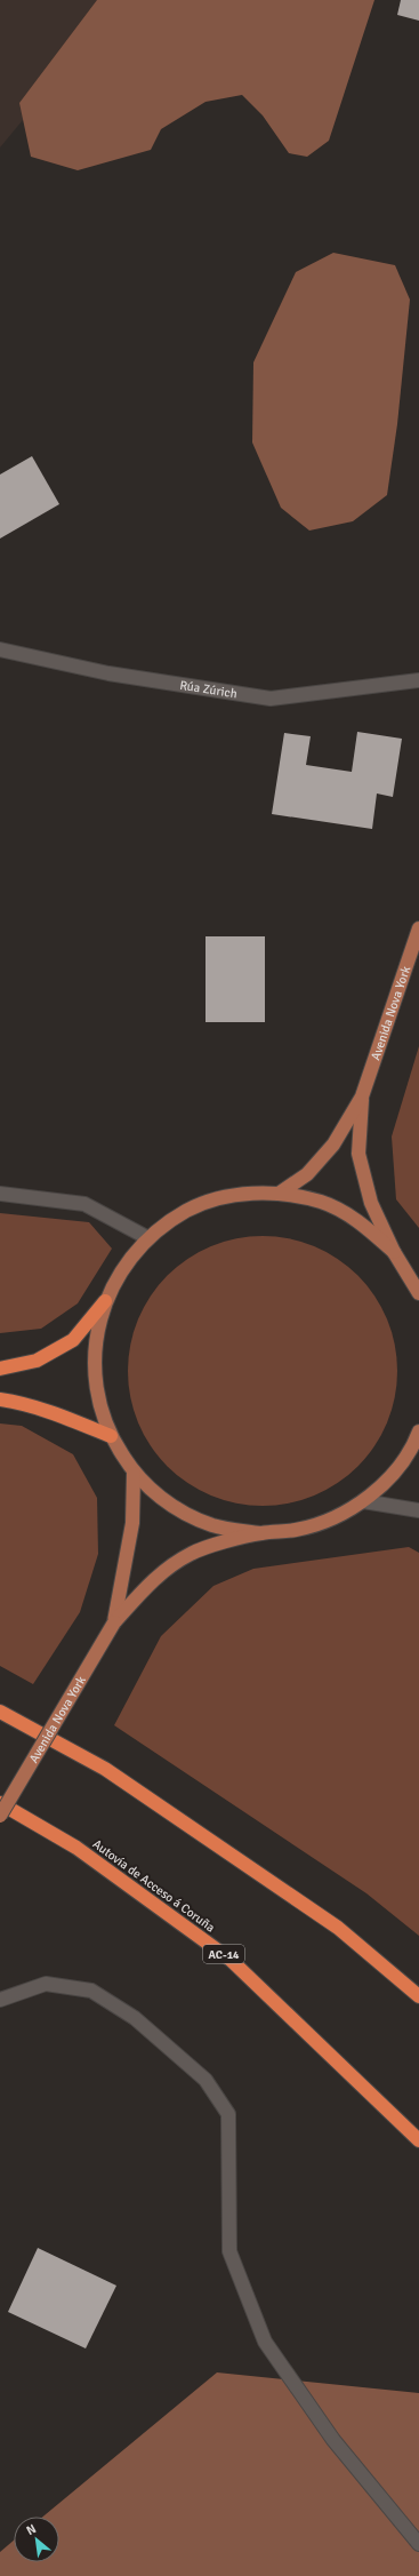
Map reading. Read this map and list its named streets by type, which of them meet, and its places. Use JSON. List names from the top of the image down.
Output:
{
  "streets": {
    "highway": ["Autovía de Acceso á Coruña", "AC-14"],
    "main road": ["Avenida Nova York"],
    "street": ["Rúa Zúrich"]
  },
  "north": "top left"
}
